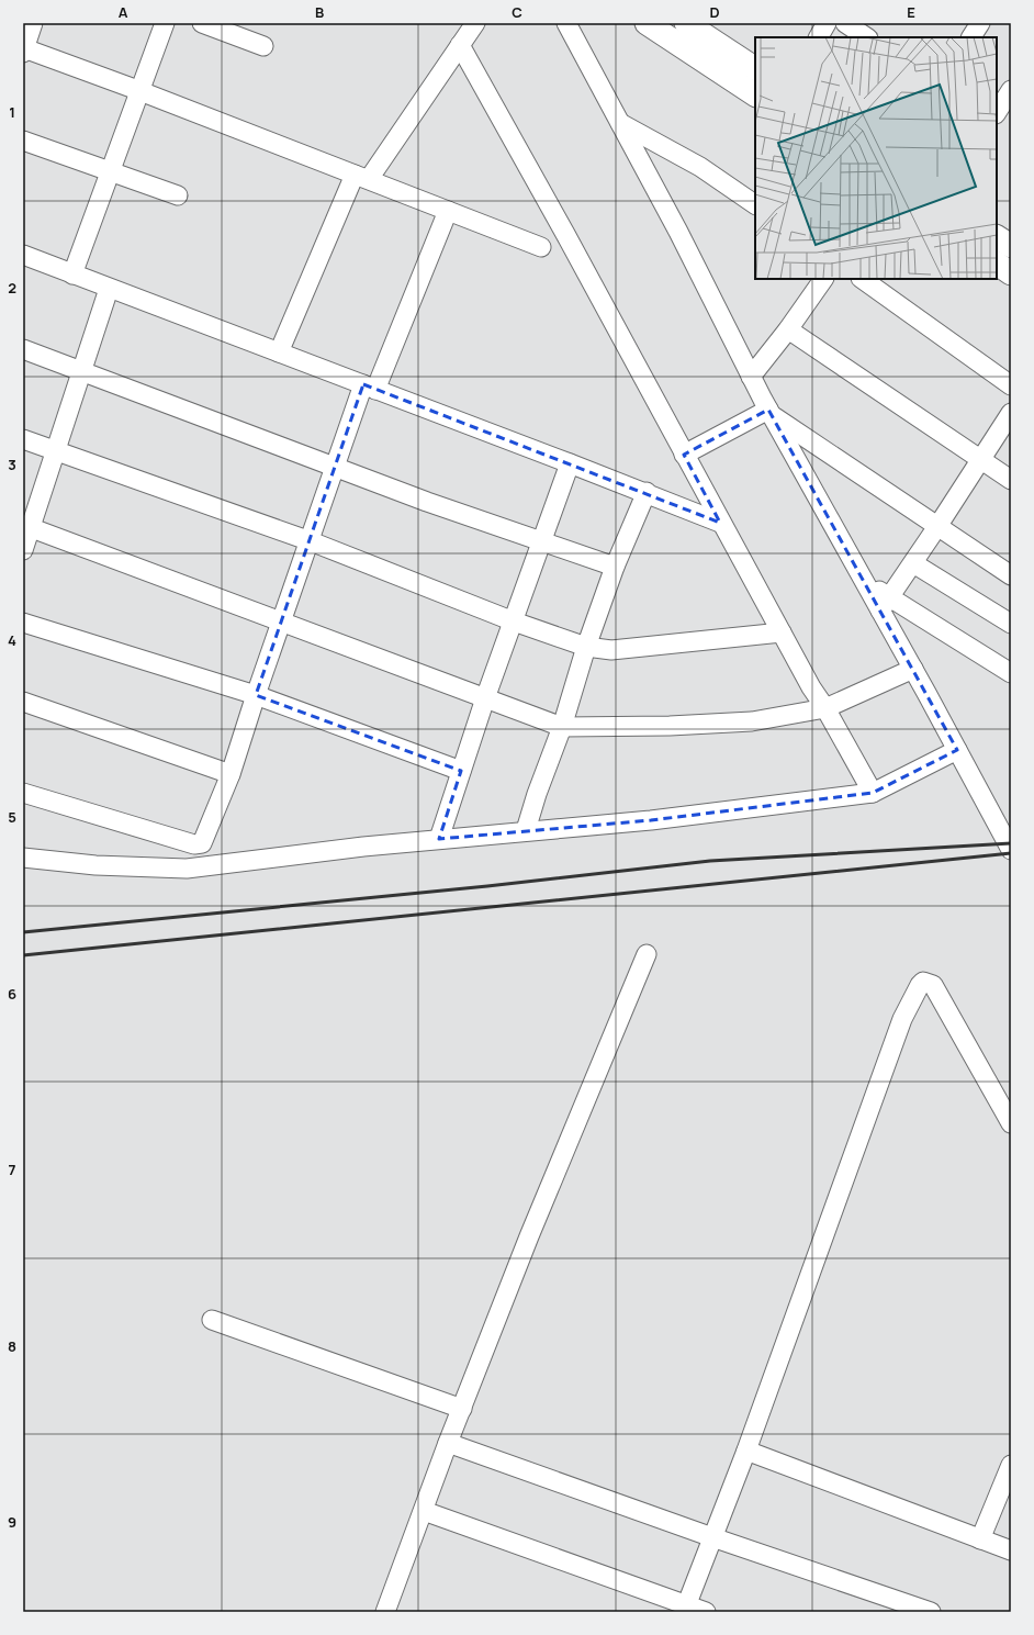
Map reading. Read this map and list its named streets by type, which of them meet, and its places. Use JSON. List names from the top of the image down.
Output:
{
  "grid": {
    "columns": [
      "A",
      "B",
      "C",
      "D",
      "E"
    ],
    "rows": [
      "1",
      "2",
      "3",
      "4",
      "5",
      "6",
      "7",
      "8",
      "9"
    ]
  }
}
